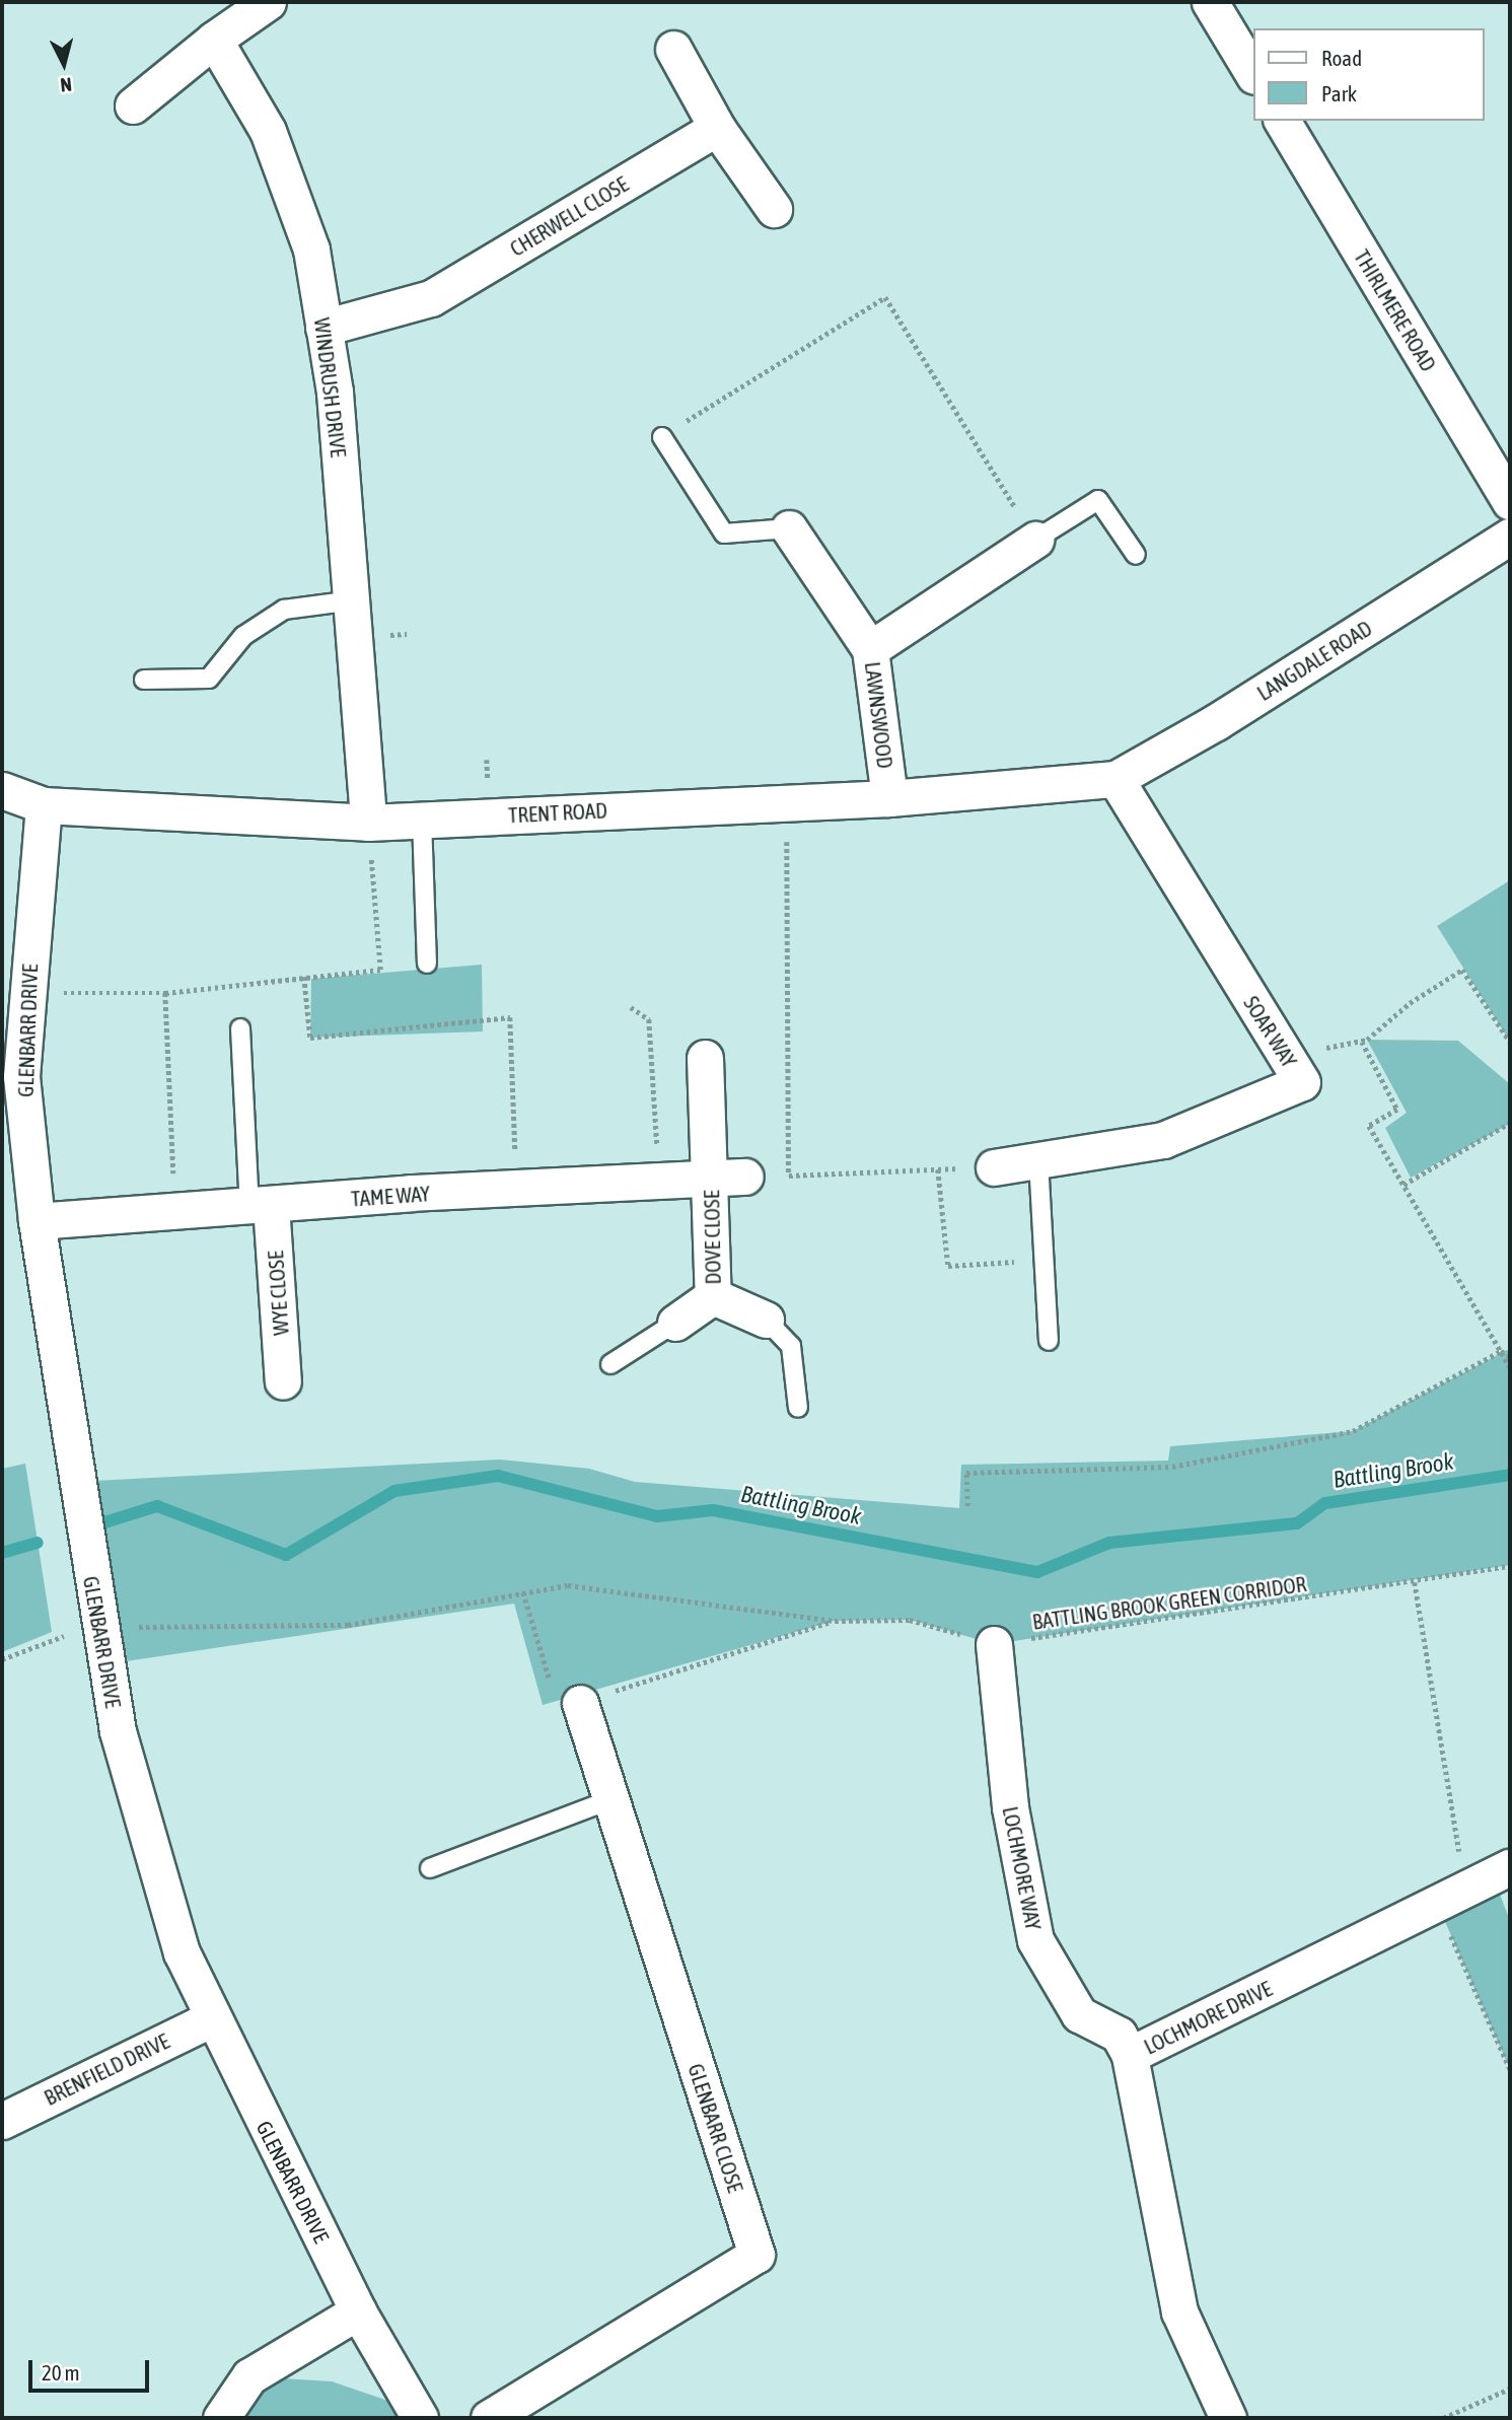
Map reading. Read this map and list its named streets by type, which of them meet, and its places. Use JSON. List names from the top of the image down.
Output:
{
  "streets": {
    "street": [
      "CHERWELL CLOSE",
      "THIRLMERE ROAD",
      "WINDRUSH DRIVE",
      "LANGDALE ROAD",
      "LAWNSWOOD",
      "TRENT ROAD",
      "GLENBARR DRIVE",
      "SOAR WAY",
      "TAME WAY",
      "DOVE CLOSE",
      "WYE CLOSE",
      "LOCHMORE WAY",
      "LOCHMORE DRIVE",
      "BRENFIELD DRIVE",
      "GLENBARR CLOSE"
    ],
    "path": ["BATTLING BROOK GREEN CORRIDOR"]
  },
  "crossings": [
    ["CHERWELL CLOSE", "WINDRUSH DRIVE"],
    ["WINDRUSH DRIVE", "TRENT ROAD"],
    ["LANGDALE ROAD", "TRENT ROAD"],
    ["LANGDALE ROAD", "SOAR WAY"],
    ["LAWNSWOOD", "TRENT ROAD"],
    ["TRENT ROAD", "GLENBARR DRIVE"],
    ["TRENT ROAD", "SOAR WAY"],
    ["GLENBARR DRIVE", "TAME WAY"],
    ["GLENBARR DRIVE", "BATTLING BROOK GREEN CORRIDOR"],
    ["GLENBARR DRIVE", "BRENFIELD DRIVE"],
    ["TAME WAY", "DOVE CLOSE"],
    ["TAME WAY", "WYE CLOSE"],
    ["BATTLING BROOK GREEN CORRIDOR", "LOCHMORE WAY"],
    ["BATTLING BROOK GREEN CORRIDOR", "GLENBARR CLOSE"],
    ["LOCHMORE WAY", "LOCHMORE DRIVE"]
  ],
  "water": ["Battling Brook"],
  "legend": ["Road", "Park"],
  "scale_bar": "20 m",
  "north": "bottom"
}
